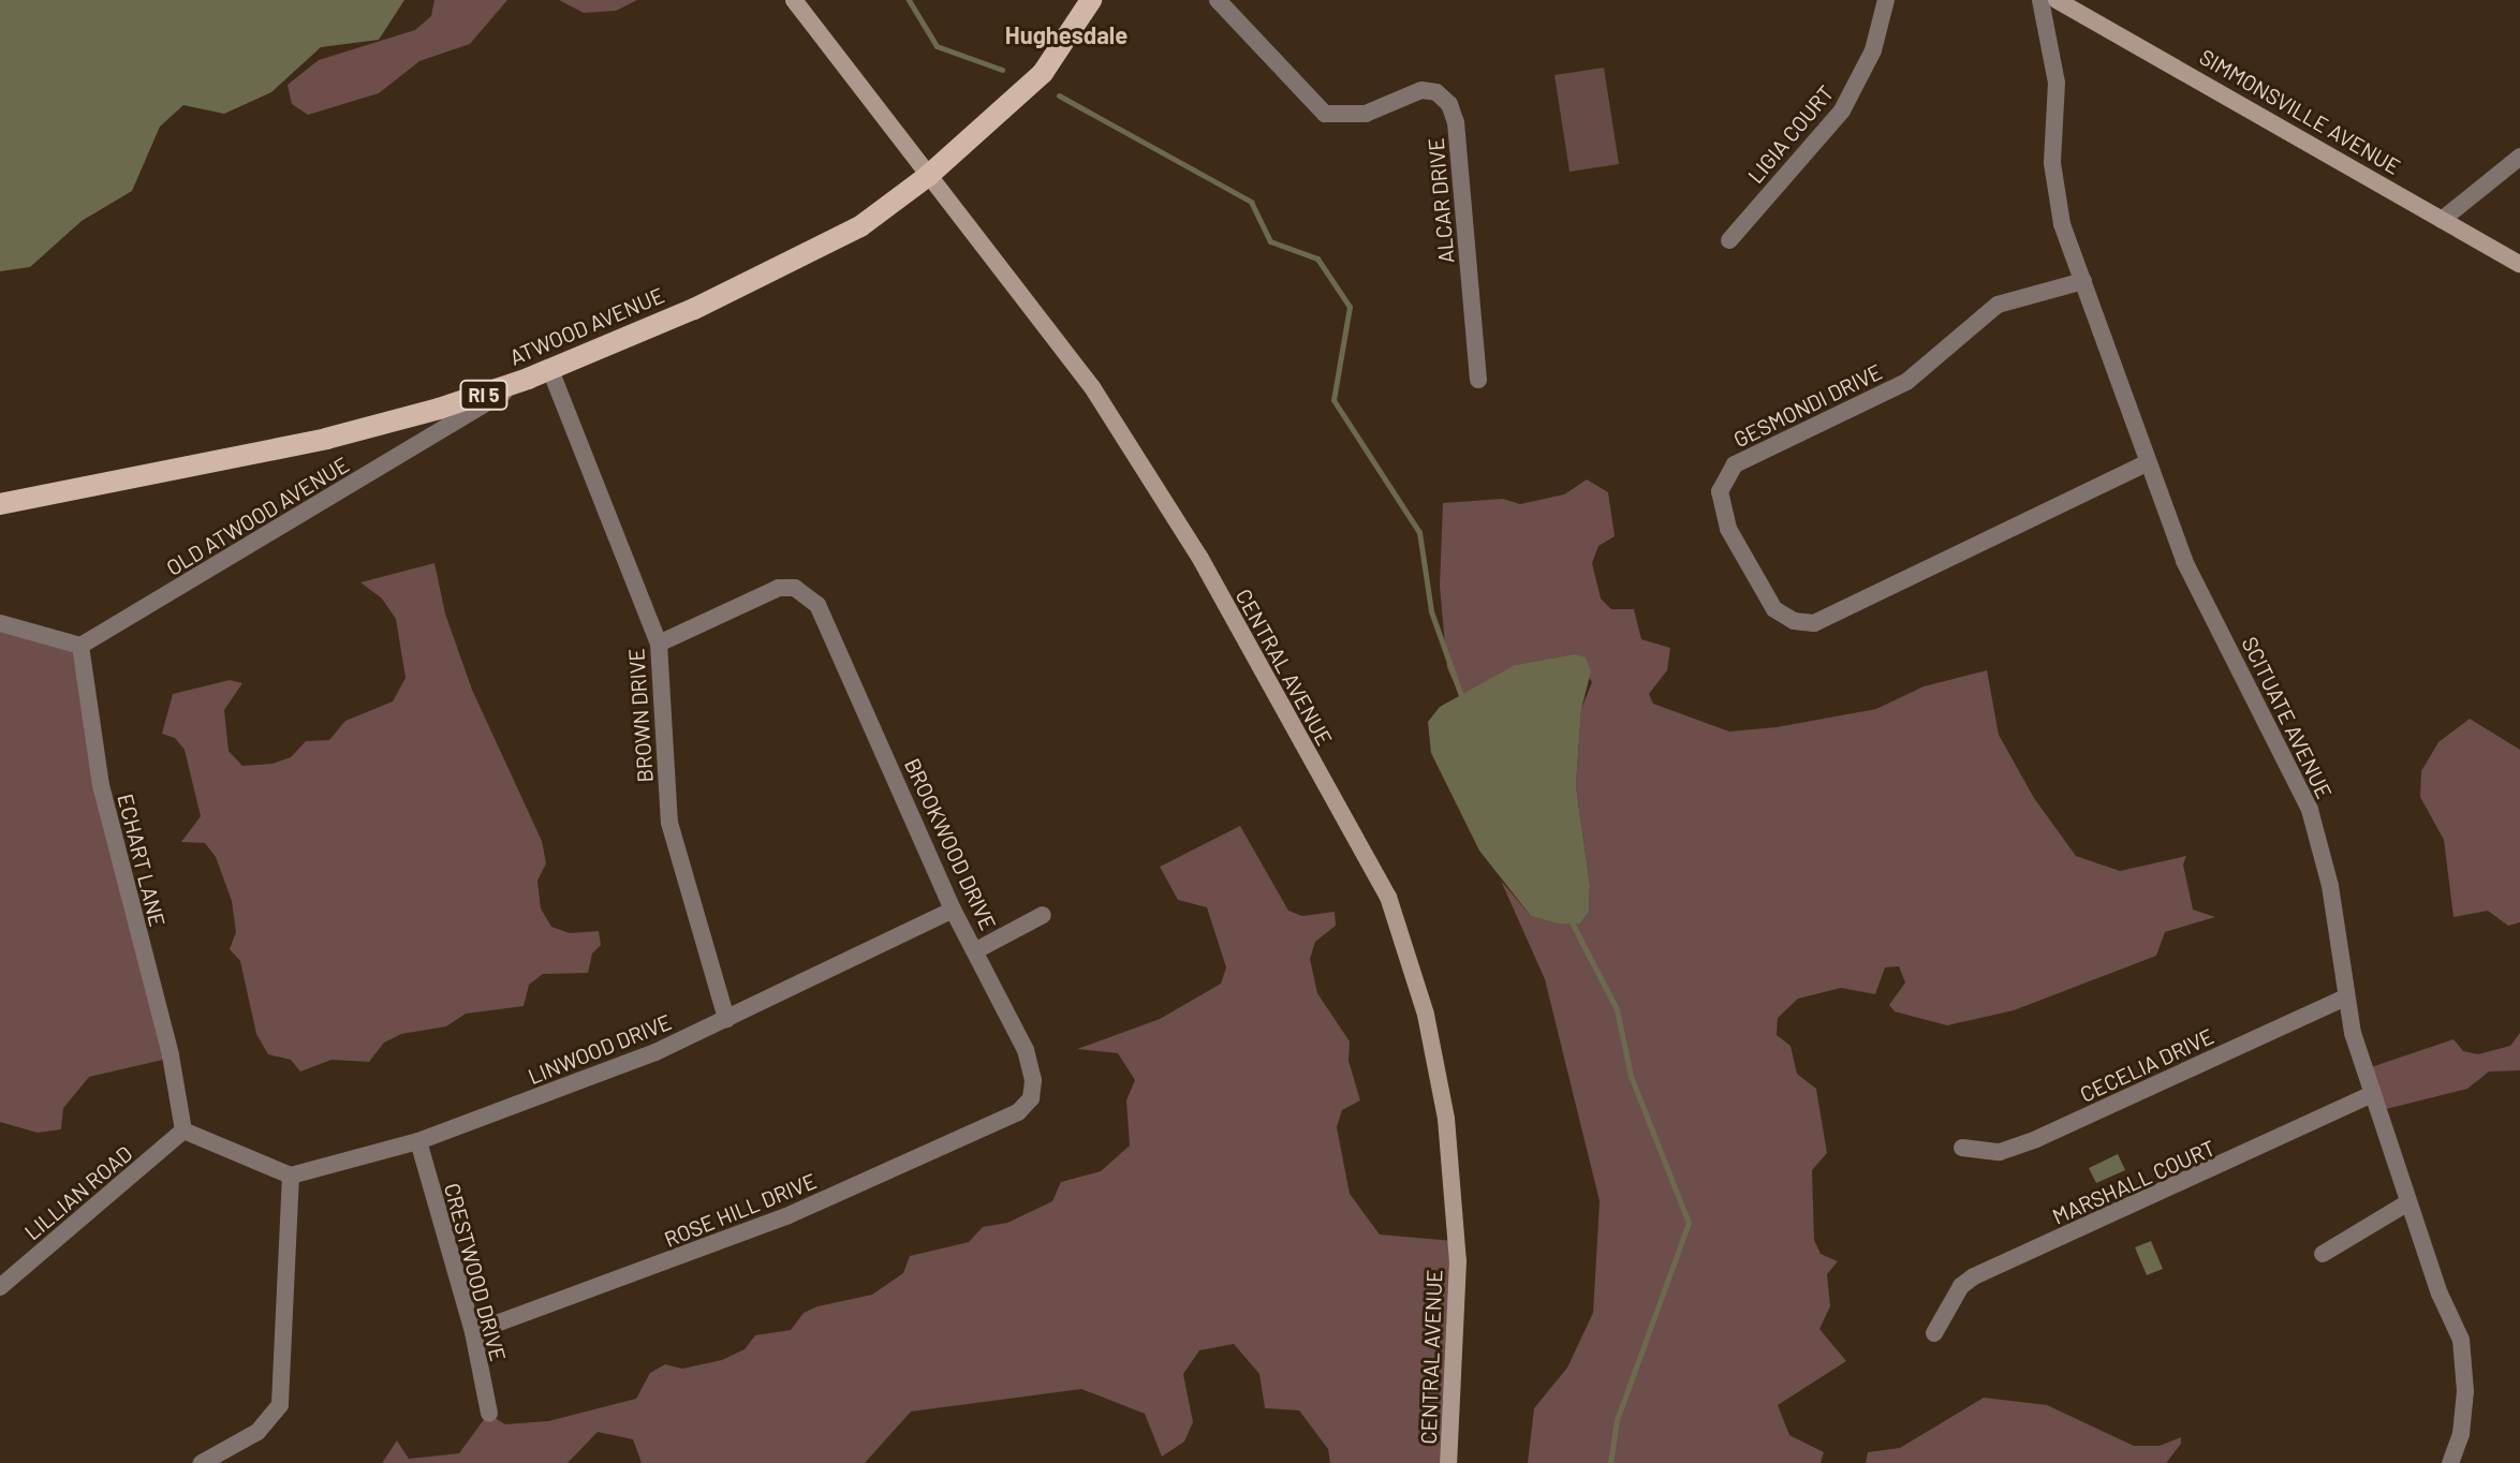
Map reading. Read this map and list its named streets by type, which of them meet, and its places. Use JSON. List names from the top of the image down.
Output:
{
  "streets": {
    "main road": ["ATWOOD AVENUE", "RI 5"],
    "street": [
      "SIMMONSVILLE AVENUE",
      "LIGIA COURT",
      "ALCAR DRIVE",
      "GESMONDI DRIVE",
      "OLD ATWOOD AVENUE",
      "CENTRAL AVENUE",
      "BROWN DRIVE",
      "SCITUATE AVENUE",
      "BROOKWOOD DRIVE",
      "ECHART LANE",
      "LINWOOD DRIVE",
      "CECELIA DRIVE",
      "MARSHALL COURT",
      "LILLIAN ROAD",
      "ROSE HILL DRIVE",
      "CRESTWOOD DRIVE"
    ]
  },
  "crossings": [
    ["ATWOOD AVENUE", "OLD ATWOOD AVENUE"],
    ["ATWOOD AVENUE", "CENTRAL AVENUE"],
    ["ATWOOD AVENUE", "BROWN DRIVE"],
    ["GESMONDI DRIVE", "SCITUATE AVENUE"],
    ["OLD ATWOOD AVENUE", "ECHART LANE"],
    ["BROWN DRIVE", "BROOKWOOD DRIVE"],
    ["BROWN DRIVE", "LINWOOD DRIVE"],
    ["SCITUATE AVENUE", "CECELIA DRIVE"],
    ["SCITUATE AVENUE", "MARSHALL COURT"],
    ["BROOKWOOD DRIVE", "LINWOOD DRIVE"],
    ["BROOKWOOD DRIVE", "ROSE HILL DRIVE"],
    ["ECHART LANE", "LILLIAN ROAD"],
    ["LINWOOD DRIVE", "CRESTWOOD DRIVE"],
    ["ROSE HILL DRIVE", "CRESTWOOD DRIVE"]
  ],
  "districts": ["Hughesdale"]
}
